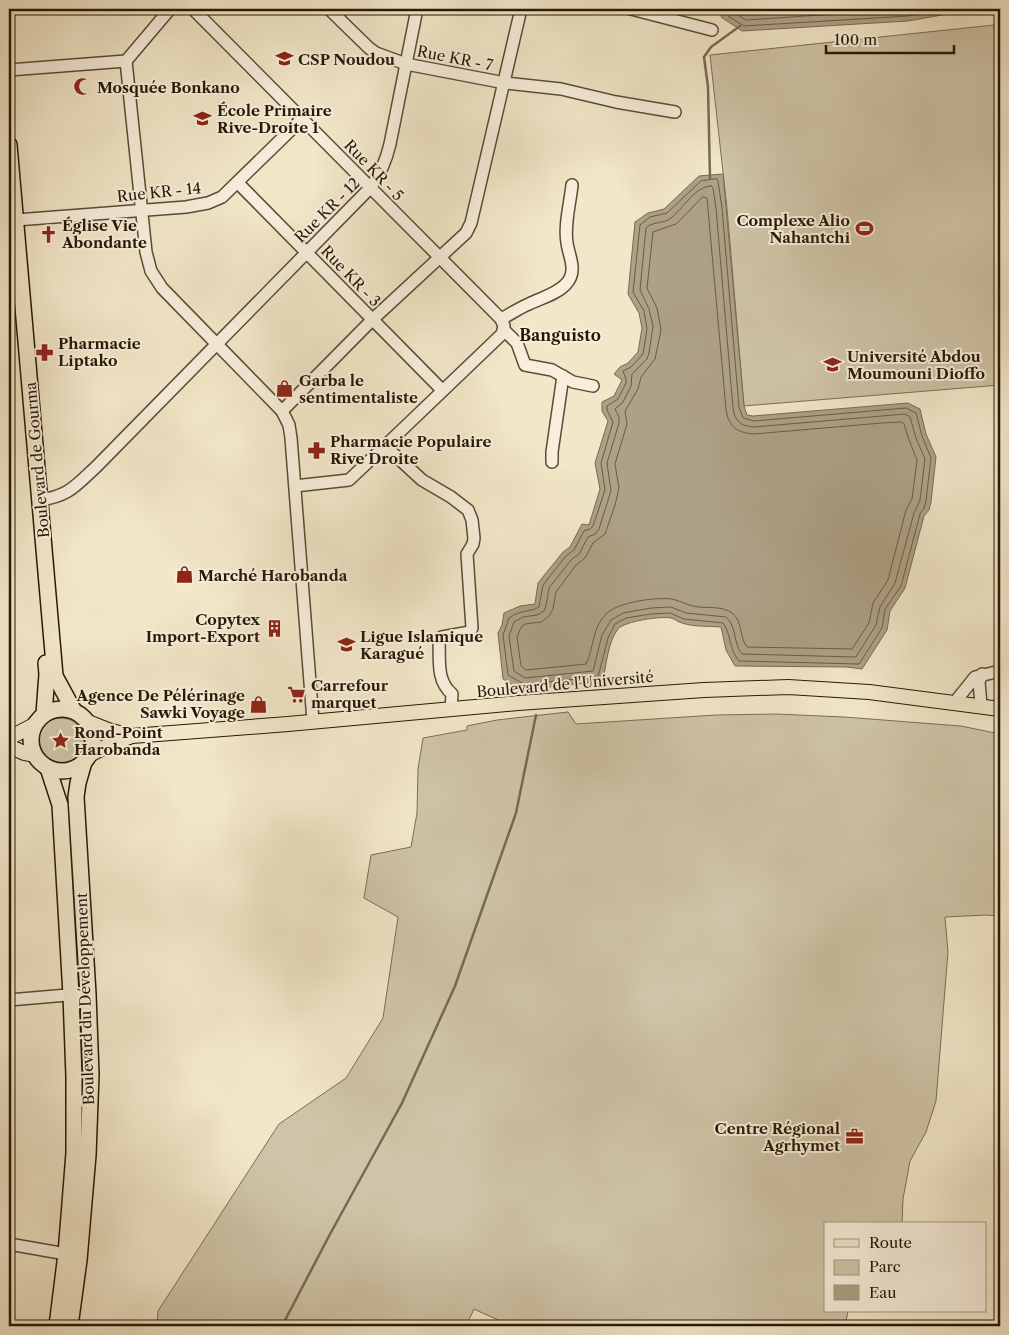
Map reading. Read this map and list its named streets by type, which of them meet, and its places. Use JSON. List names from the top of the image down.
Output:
{
  "streets": {
    "highway": ["Boulevard de Gourma", "Boulevard du Développement"],
    "main road": ["Boulevard de l'Université"],
    "street": [
      "Rue KR - 7",
      "Rue KR - 5",
      "Rue KR - 14",
      "Rue KR - 12",
      "Rue KR - 3"
    ]
  },
  "crossings": [
    ["Rue KR - 7", "Rue KR - 12"],
    ["Rue KR - 5", "Rue KR - 14"],
    ["Rue KR - 5", "Rue KR - 12"],
    ["Rue KR - 14", "Rue KR - 3"],
    ["Rue KR - 14", "Boulevard de Gourma"],
    ["Rue KR - 12", "Rue KR - 3"],
    ["Rue KR - 12", "Boulevard de Gourma"],
    ["Boulevard de Gourma", "Boulevard de l'Université"],
    ["Boulevard de Gourma", "Boulevard du Développement"],
    ["Boulevard de l'Université", "Boulevard du Développement"]
  ],
  "districts": ["Banguisto"],
  "places": {
    "school or university": [
      "CSP Noudou",
      "École Primaire Rive-Droite 1",
      "Université Abdou Moumouni Dioffo",
      "Ligue Islamique Karagué"
    ],
    "mosque": ["Mosquée Bonkano"],
    "sports": ["Complexe Alio Nahantchi"],
    "church": ["Église Vie Abondante"],
    "pharmacy": ["Pharmacie Liptako", "Pharmacie Populaire Rive Droite"],
    "shop": ["Garba le sentimentaliste", "Marché Harobanda", "Agence De Pélérinage Sawki Voyage"],
    "building": ["Copytex Import-Export"],
    "supermarket": ["Carrefour marquet"],
    "place": ["Rond-Point Harobanda"],
    "office": ["Centre Régional Agrhymet"]
  },
  "legend": ["Route", "Parc", "Eau"],
  "scale_bar": "100 m"
}
